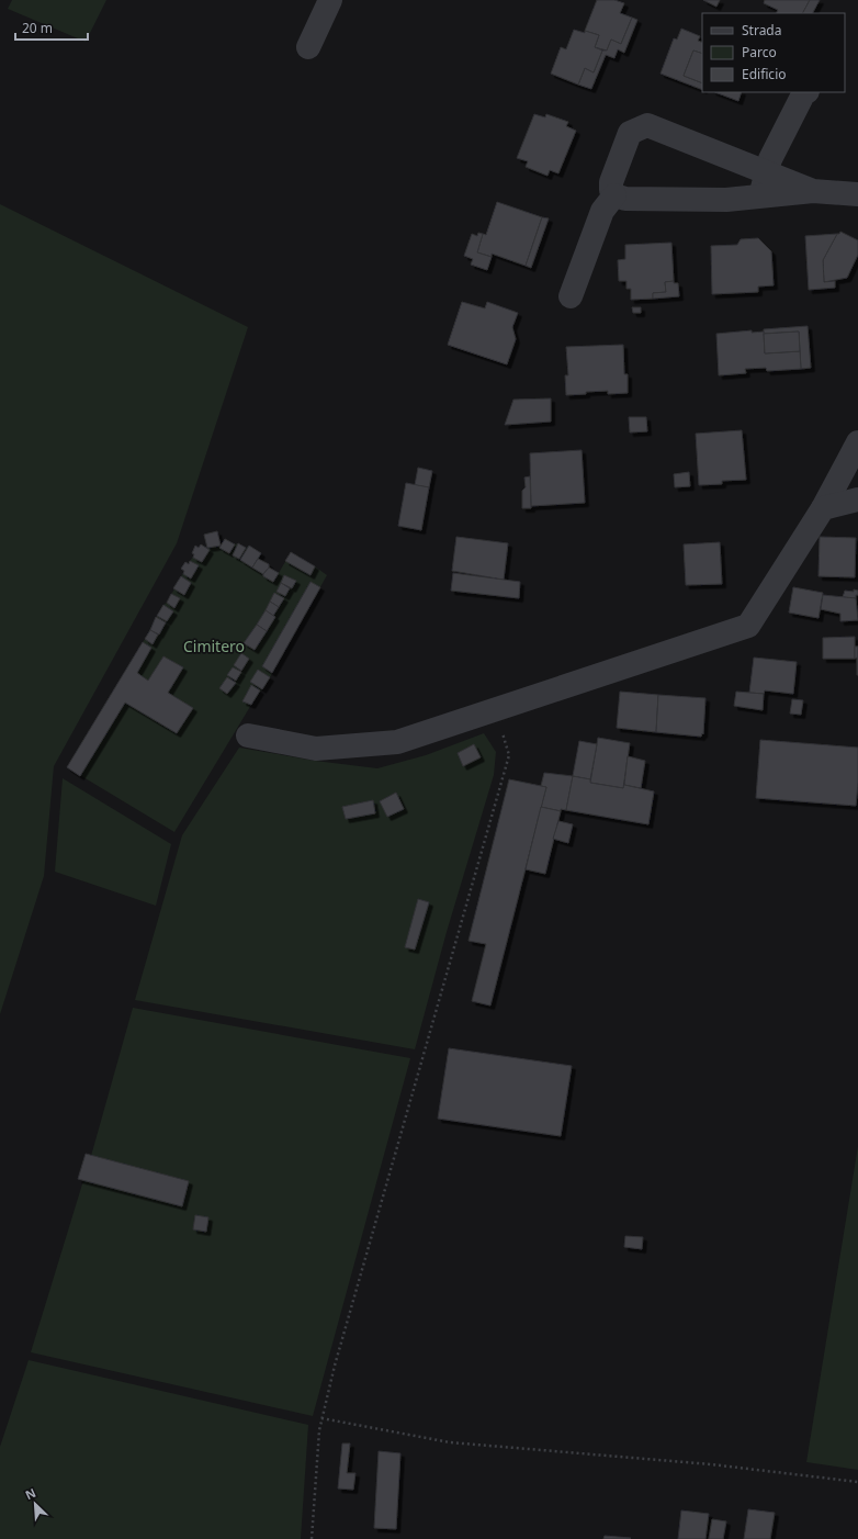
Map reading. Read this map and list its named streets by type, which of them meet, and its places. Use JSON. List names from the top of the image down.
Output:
{
  "parks": ["Cimitero"],
  "legend": ["Strada", "Parco", "Edificio"],
  "scale_bar": "20 m",
  "north": "top left"
}
